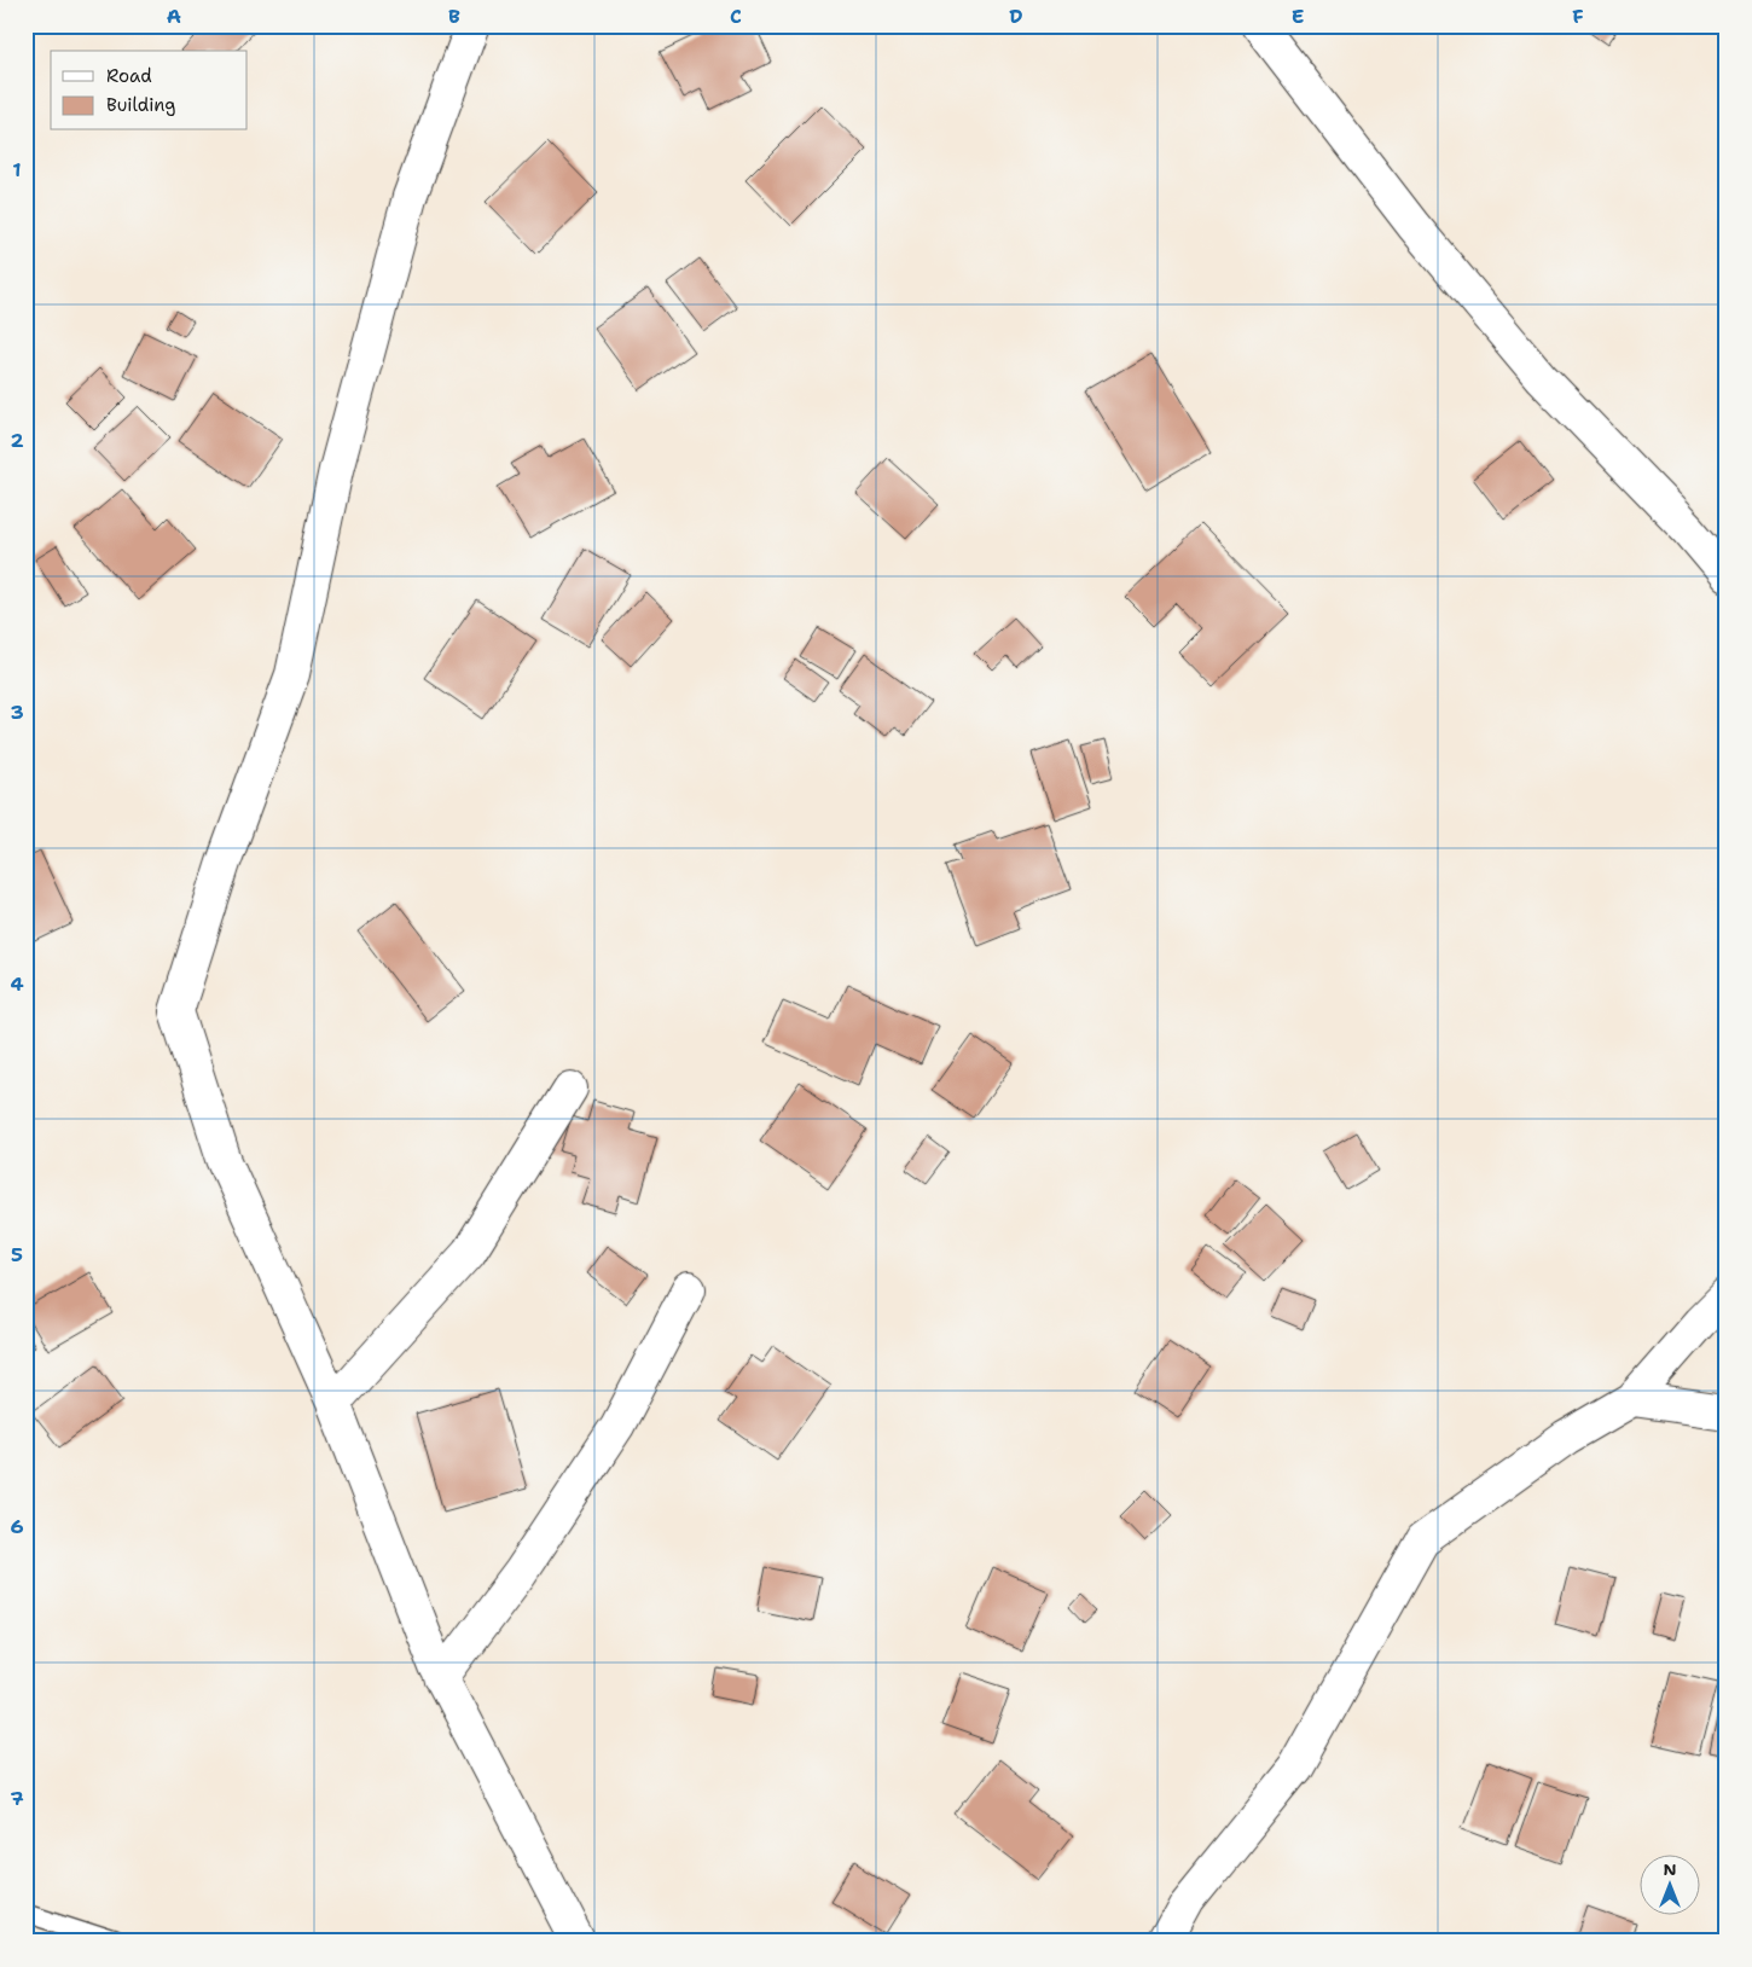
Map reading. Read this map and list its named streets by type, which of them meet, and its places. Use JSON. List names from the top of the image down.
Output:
{
  "legend": ["Road", "Building"],
  "north": "top",
  "grid": {
    "columns": [
      "A",
      "B",
      "C",
      "D",
      "E",
      "F"
    ],
    "rows": [
      "1",
      "2",
      "3",
      "4",
      "5",
      "6",
      "7"
    ]
  }
}
